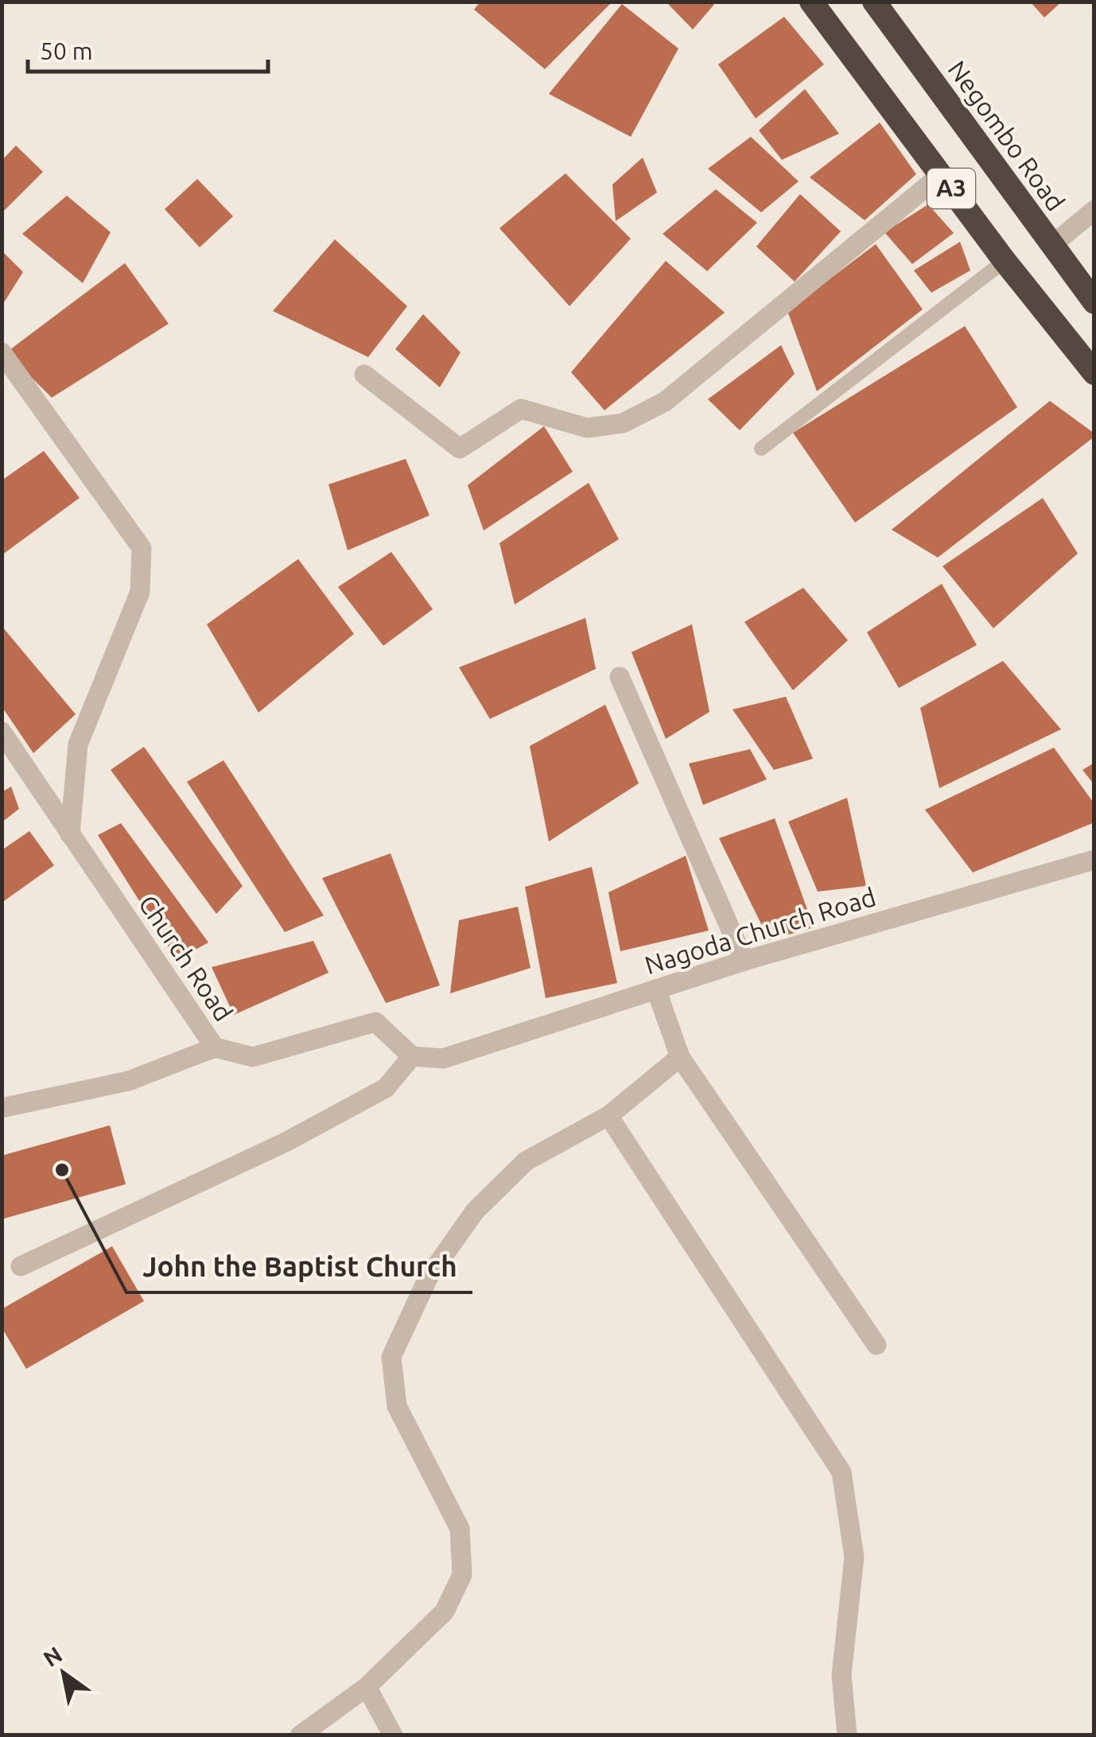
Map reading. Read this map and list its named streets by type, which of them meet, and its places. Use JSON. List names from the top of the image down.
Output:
{
  "streets": {
    "highway": ["Negombo Road", "A3"],
    "street": ["Nagoda Church Road", "Church Road"]
  },
  "crossings": [
    ["Nagoda Church Road", "Church Road"]
  ],
  "places": ["John the Baptist Church"],
  "scale_bar": "50 m",
  "north": "top left"
}
